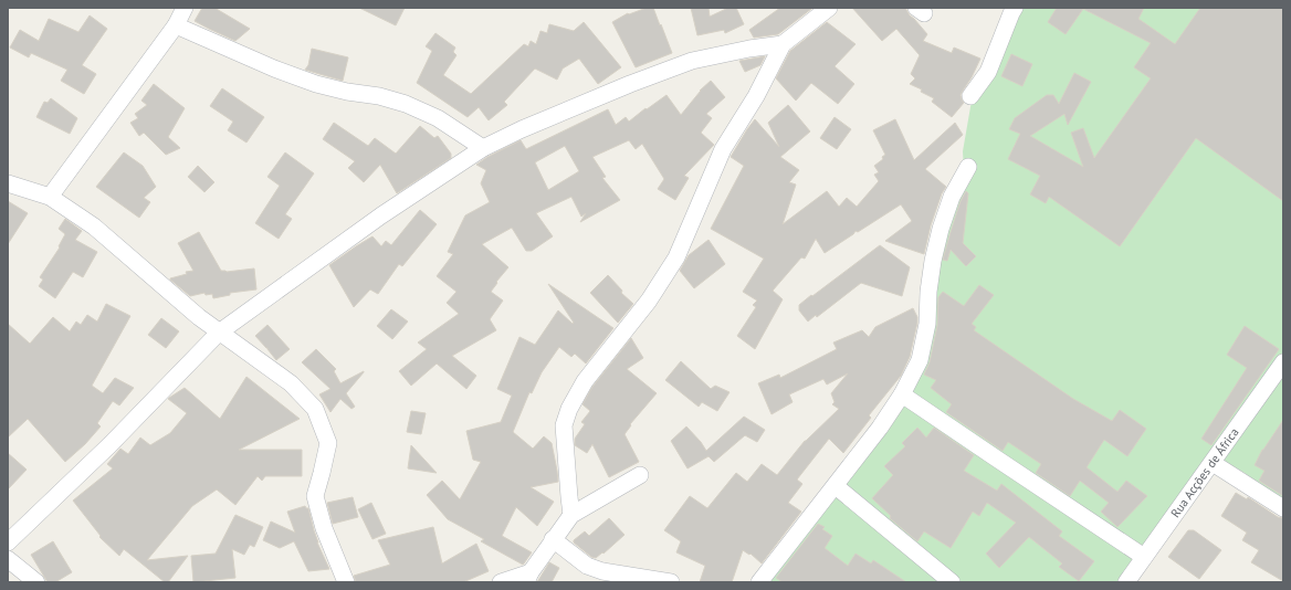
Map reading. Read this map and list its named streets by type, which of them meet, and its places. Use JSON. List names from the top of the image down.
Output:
{
  "streets": {
    "street": ["Rua Acções de África"]
  }
}
